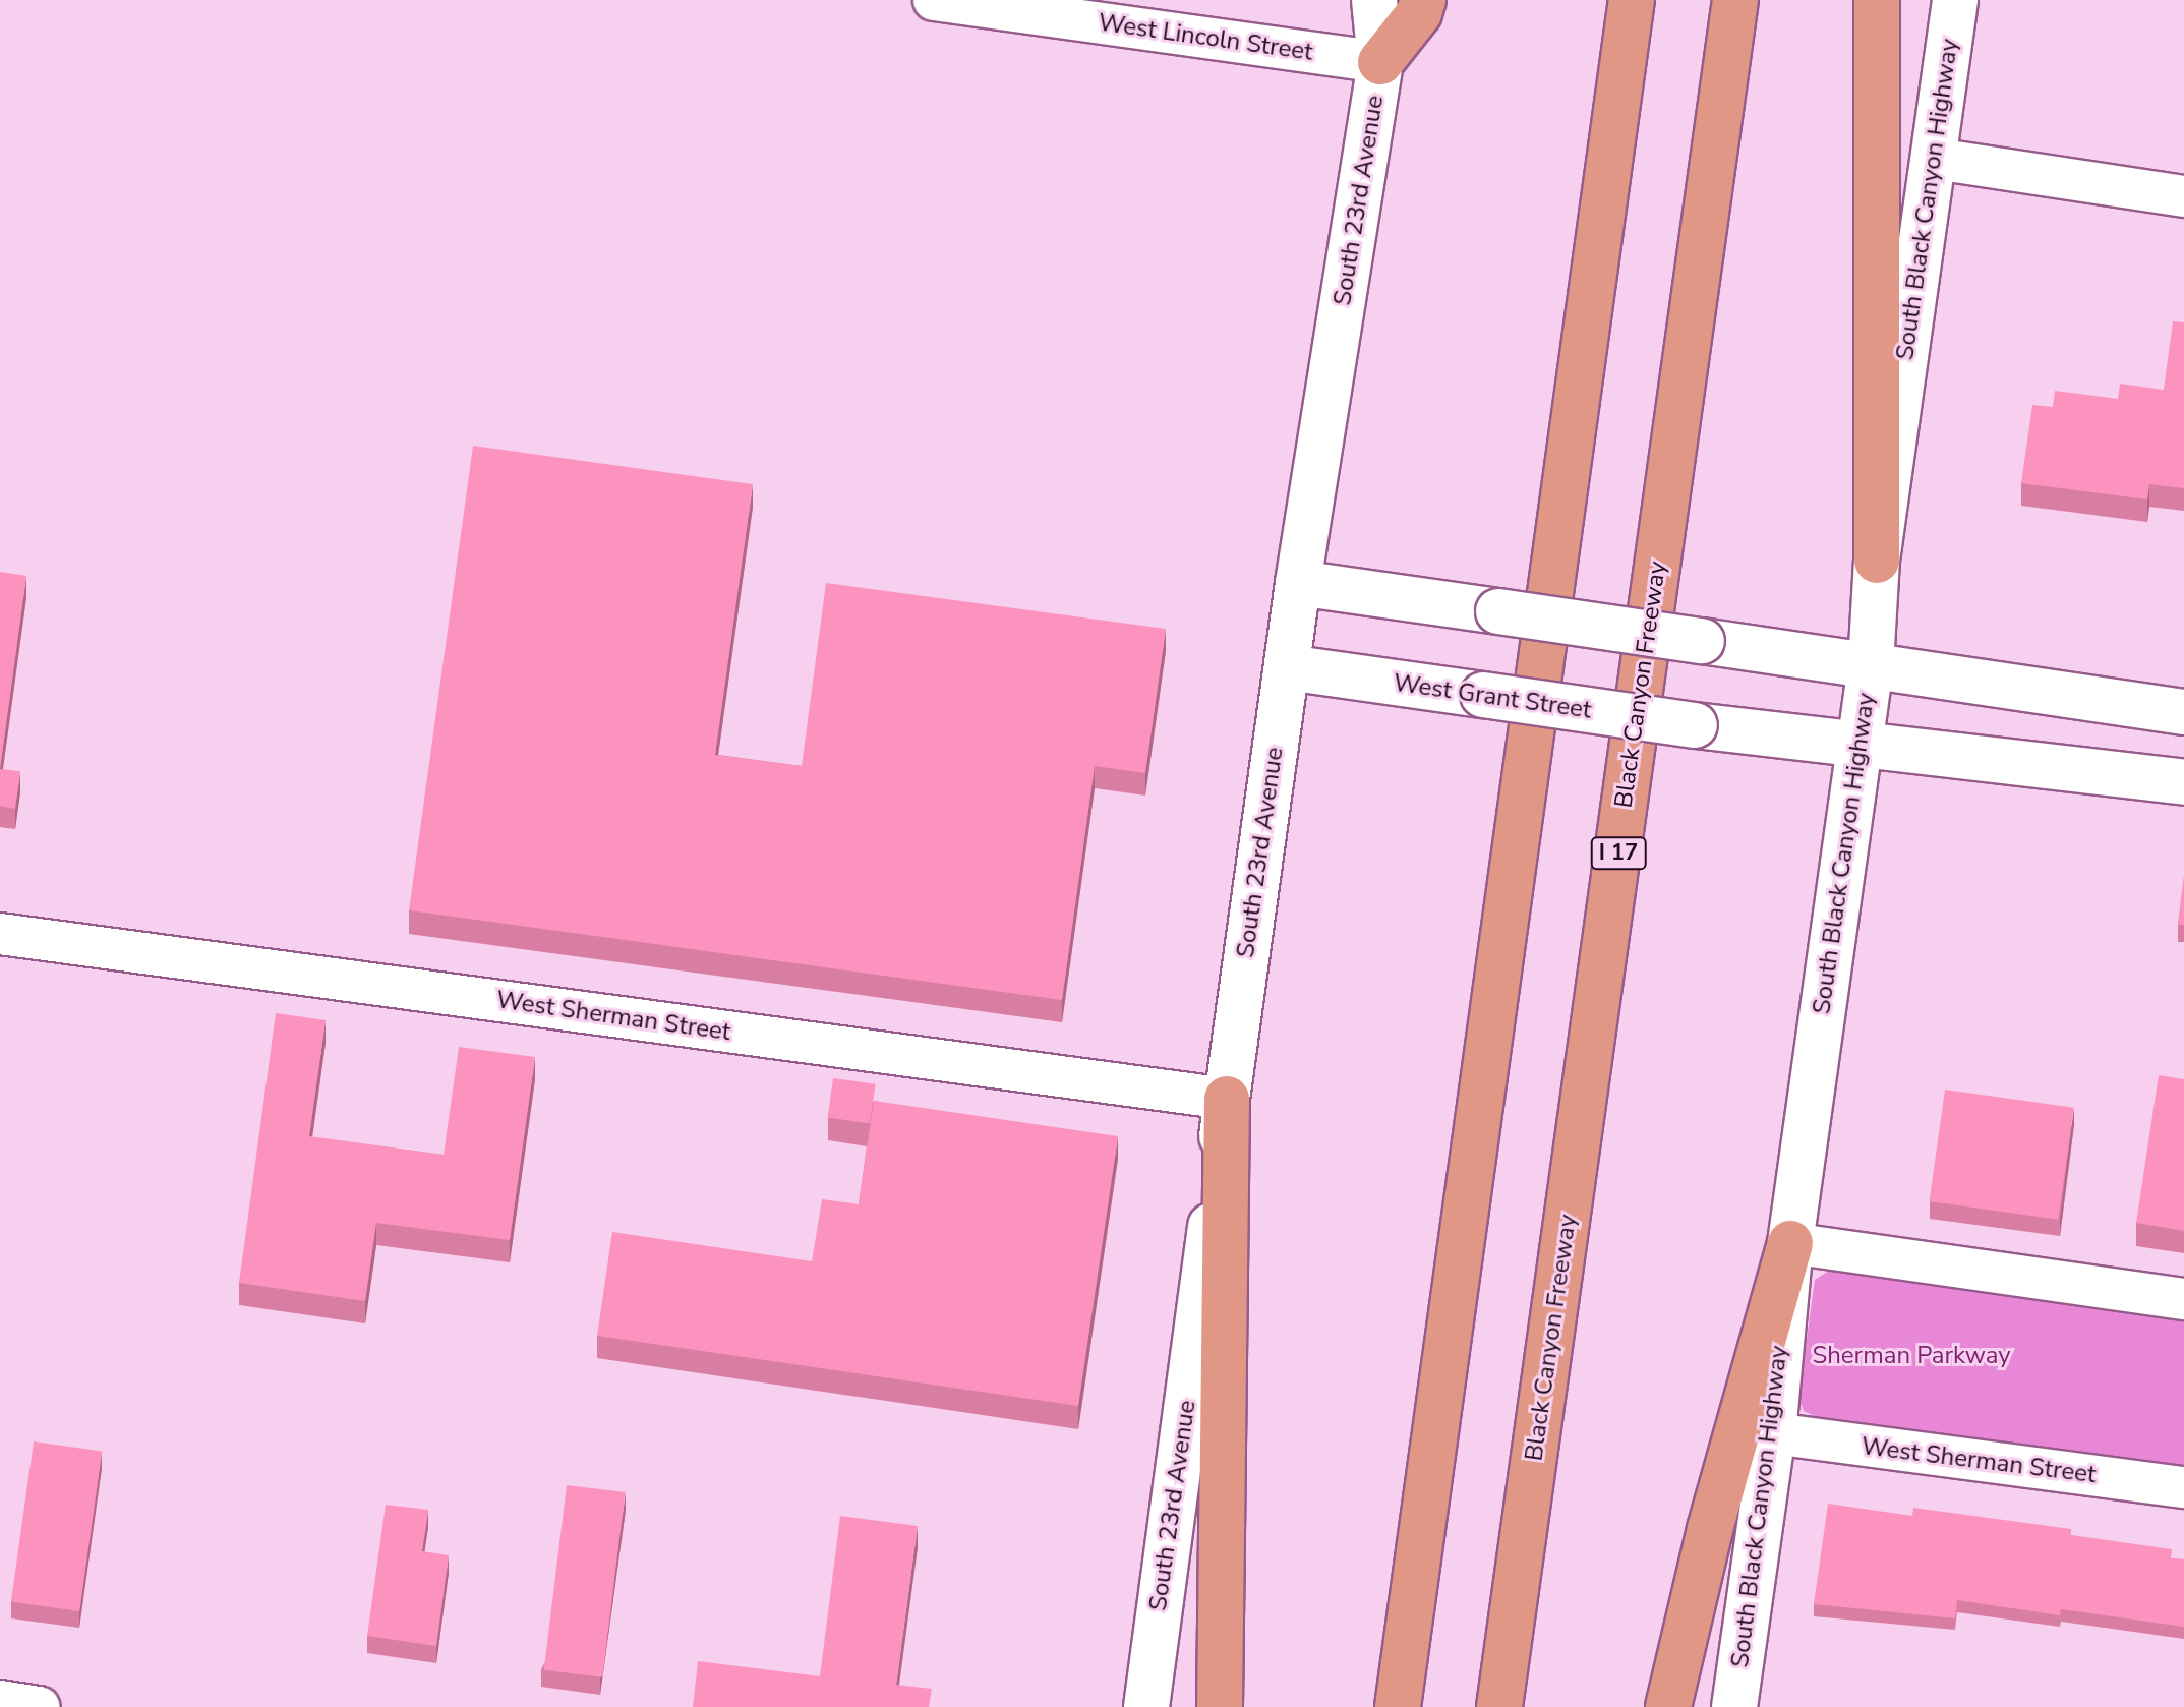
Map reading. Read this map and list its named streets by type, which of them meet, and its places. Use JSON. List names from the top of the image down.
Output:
{
  "streets": {
    "highway": ["Black Canyon Freeway", "I 17"],
    "main road": ["South Black Canyon Highway", "South 23rd Avenue", "West Grant Street"],
    "street": ["West Lincoln Street", "West Sherman Street"]
  },
  "crossings": [
    ["West Lincoln Street", "South 23rd Avenue"],
    ["South Black Canyon Highway", "West Grant Street"],
    ["South Black Canyon Highway", "West Sherman Street"],
    ["South 23rd Avenue", "West Grant Street"],
    ["South 23rd Avenue", "West Sherman Street"]
  ],
  "parks": ["Sherman Parkway"]
}
